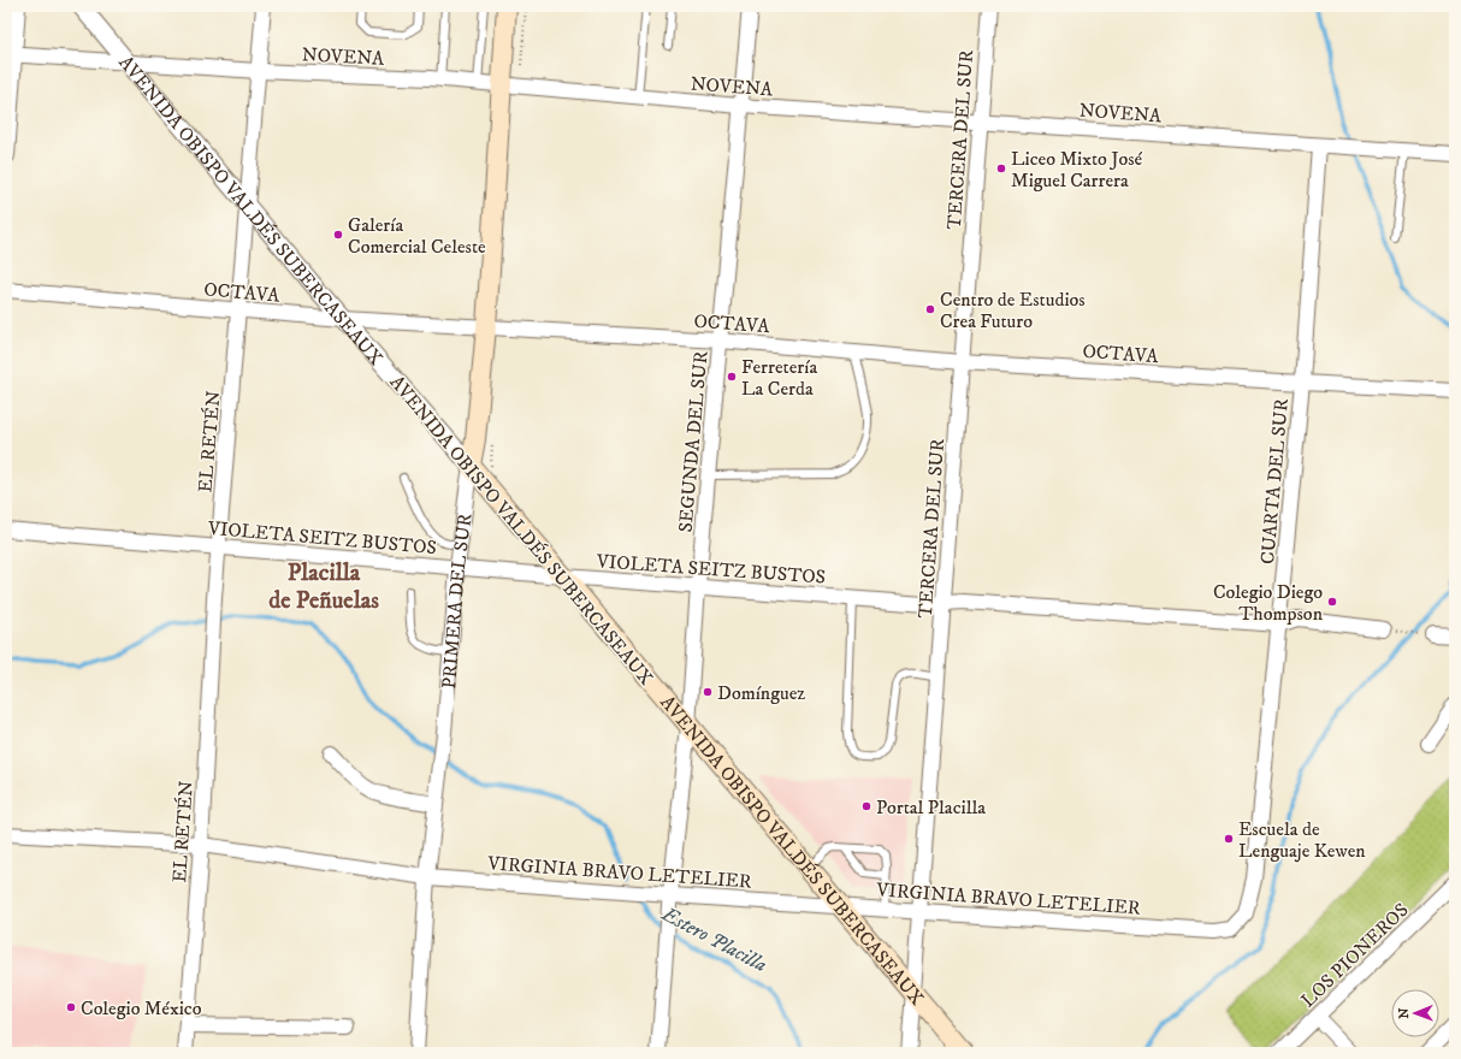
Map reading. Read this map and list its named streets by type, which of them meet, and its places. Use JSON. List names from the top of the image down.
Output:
{
  "streets": {
    "main road": ["AVENIDA OBISPO VALDÉS SUBERCASEAUX", "PRIMERA DEL SUR"],
    "street": [
      "NOVENA",
      "TERCERA DEL SUR",
      "OCTAVA",
      "EL RETÉN",
      "SEGUNDA DEL SUR",
      "CUARTA DEL SUR",
      "VIOLETA SEITZ BUSTOS",
      "VIRGINIA BRAVO LETELIER",
      "LOS PIONEROS"
    ]
  },
  "crossings": [
    ["NOVENA", "TERCERA DEL SUR"],
    ["NOVENA", "AVENIDA OBISPO VALDÉS SUBERCASEAUX"],
    ["NOVENA", "EL RETÉN"],
    ["NOVENA", "SEGUNDA DEL SUR"],
    ["NOVENA", "CUARTA DEL SUR"],
    ["NOVENA", "PRIMERA DEL SUR"],
    ["TERCERA DEL SUR", "AVENIDA OBISPO VALDÉS SUBERCASEAUX"],
    ["TERCERA DEL SUR", "OCTAVA"],
    ["TERCERA DEL SUR", "VIOLETA SEITZ BUSTOS"],
    ["TERCERA DEL SUR", "VIRGINIA BRAVO LETELIER"],
    ["AVENIDA OBISPO VALDÉS SUBERCASEAUX", "OCTAVA"],
    ["AVENIDA OBISPO VALDÉS SUBERCASEAUX", "EL RETÉN"],
    ["AVENIDA OBISPO VALDÉS SUBERCASEAUX", "SEGUNDA DEL SUR"],
    ["AVENIDA OBISPO VALDÉS SUBERCASEAUX", "VIOLETA SEITZ BUSTOS"],
    ["AVENIDA OBISPO VALDÉS SUBERCASEAUX", "PRIMERA DEL SUR"],
    ["AVENIDA OBISPO VALDÉS SUBERCASEAUX", "VIRGINIA BRAVO LETELIER"],
    ["OCTAVA", "EL RETÉN"],
    ["OCTAVA", "SEGUNDA DEL SUR"],
    ["OCTAVA", "CUARTA DEL SUR"],
    ["OCTAVA", "PRIMERA DEL SUR"],
    ["EL RETÉN", "VIOLETA SEITZ BUSTOS"],
    ["EL RETÉN", "VIRGINIA BRAVO LETELIER"],
    ["SEGUNDA DEL SUR", "VIOLETA SEITZ BUSTOS"],
    ["SEGUNDA DEL SUR", "VIRGINIA BRAVO LETELIER"],
    ["CUARTA DEL SUR", "VIOLETA SEITZ BUSTOS"],
    ["CUARTA DEL SUR", "VIRGINIA BRAVO LETELIER"],
    ["VIOLETA SEITZ BUSTOS", "PRIMERA DEL SUR"],
    ["PRIMERA DEL SUR", "VIRGINIA BRAVO LETELIER"]
  ],
  "districts": ["Placilla de Peñuelas"],
  "water": ["Estero Placilla"],
  "places": [
    "Liceo Mixto José Miguel Carrera",
    "Galería Comercial Celeste",
    "Centro de Estudios Crea Futuro",
    "Ferretería La Cerda",
    "Colegio Diego Thompson",
    "Domínguez",
    "Portal Placilla",
    "Escuela de Lenguaje Kewen",
    "Colegio México"
  ],
  "north": "left"
}
